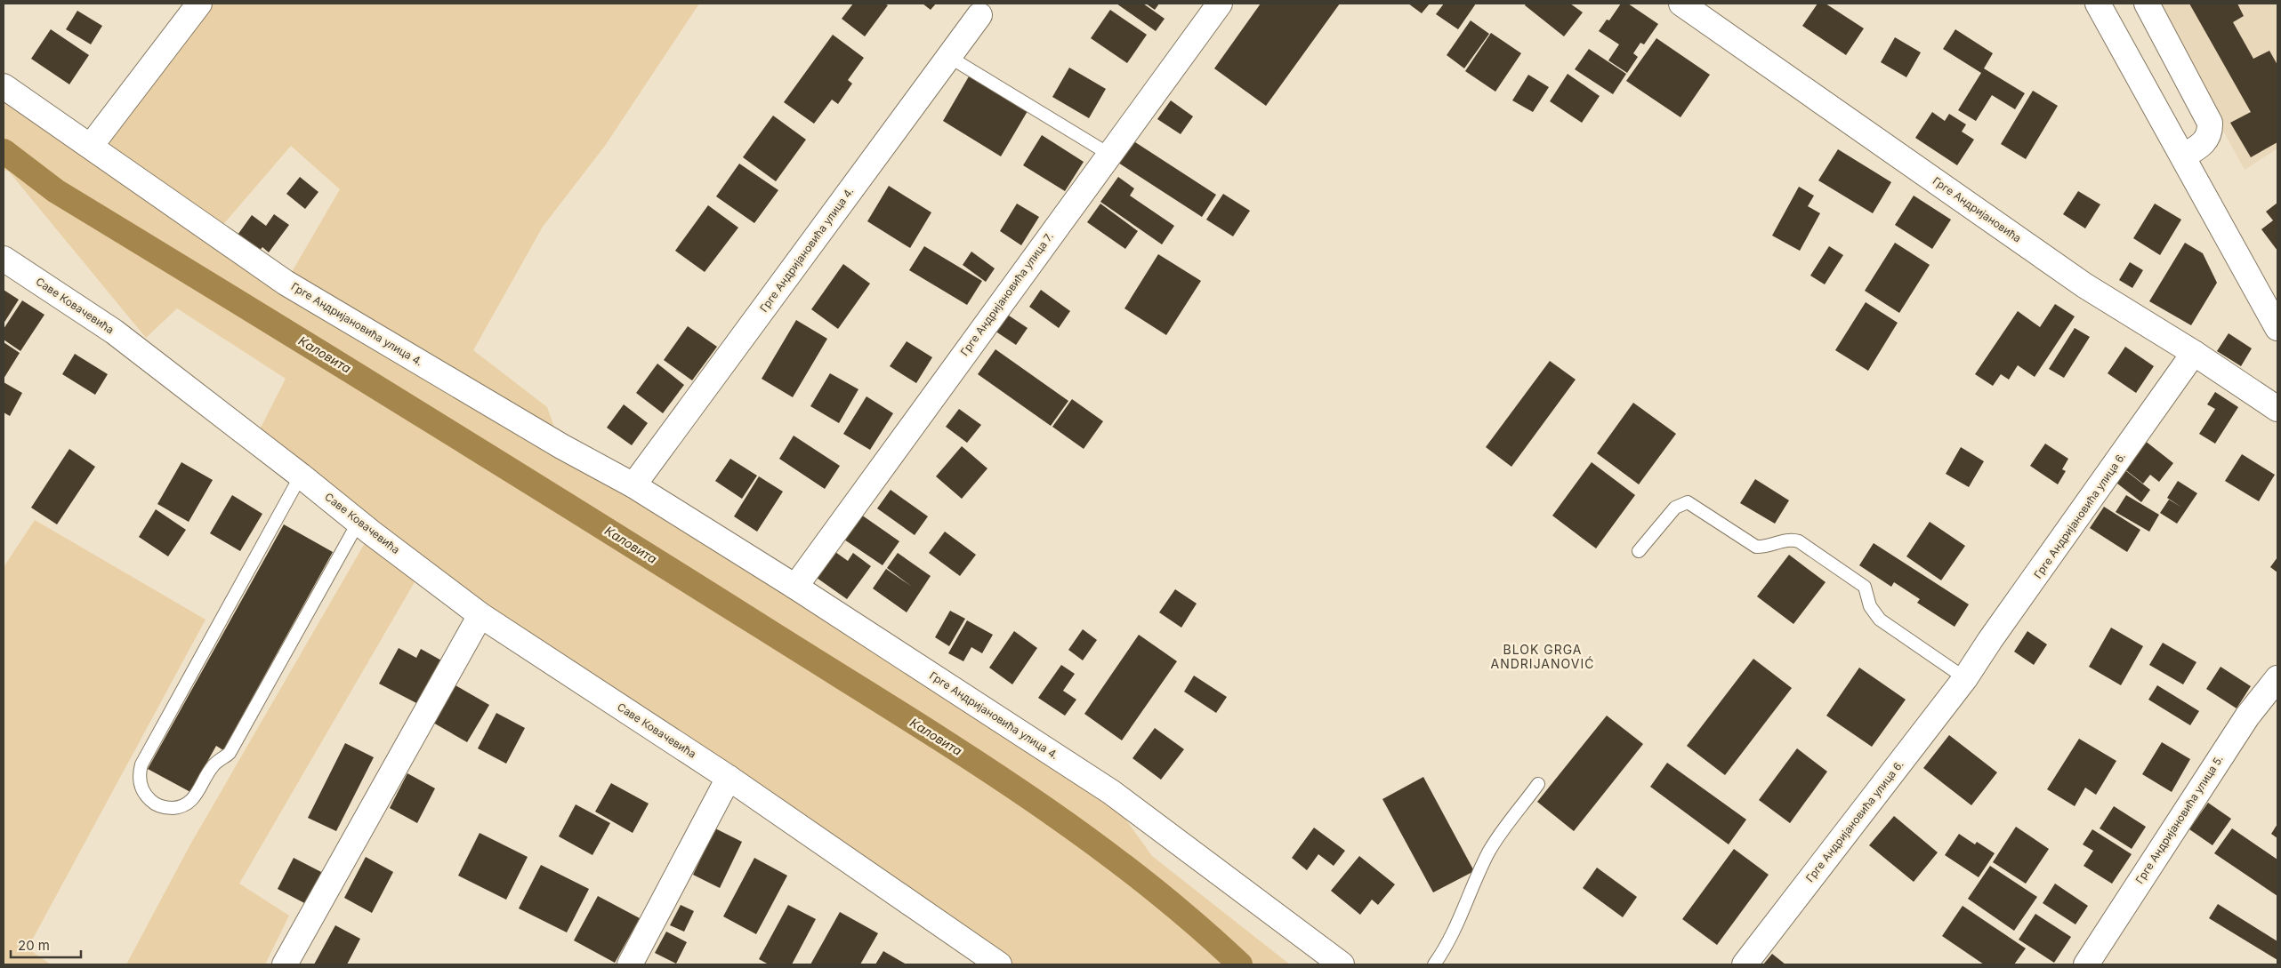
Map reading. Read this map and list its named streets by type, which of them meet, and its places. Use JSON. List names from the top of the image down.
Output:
{
  "streets": {
    "street": [
      "Грге Андријановића",
      "Грге Андријановића улица 4.",
      "Грге Андријановића улица 7.",
      "Саве Ковачевића",
      "Грге Андријановића улица 6.",
      "Грге Андријановића улица 5."
    ]
  },
  "crossings": [
    ["Грге Андријановића", "Грге Андријановића улица 6."],
    ["Грге Андријановића улица 4.", "Грге Андријановића улица 7."]
  ],
  "districts": ["BLOK GRGA ANDRIJANOVIĆ"],
  "water": ["Каловита"],
  "scale_bar": "20 m"
}
